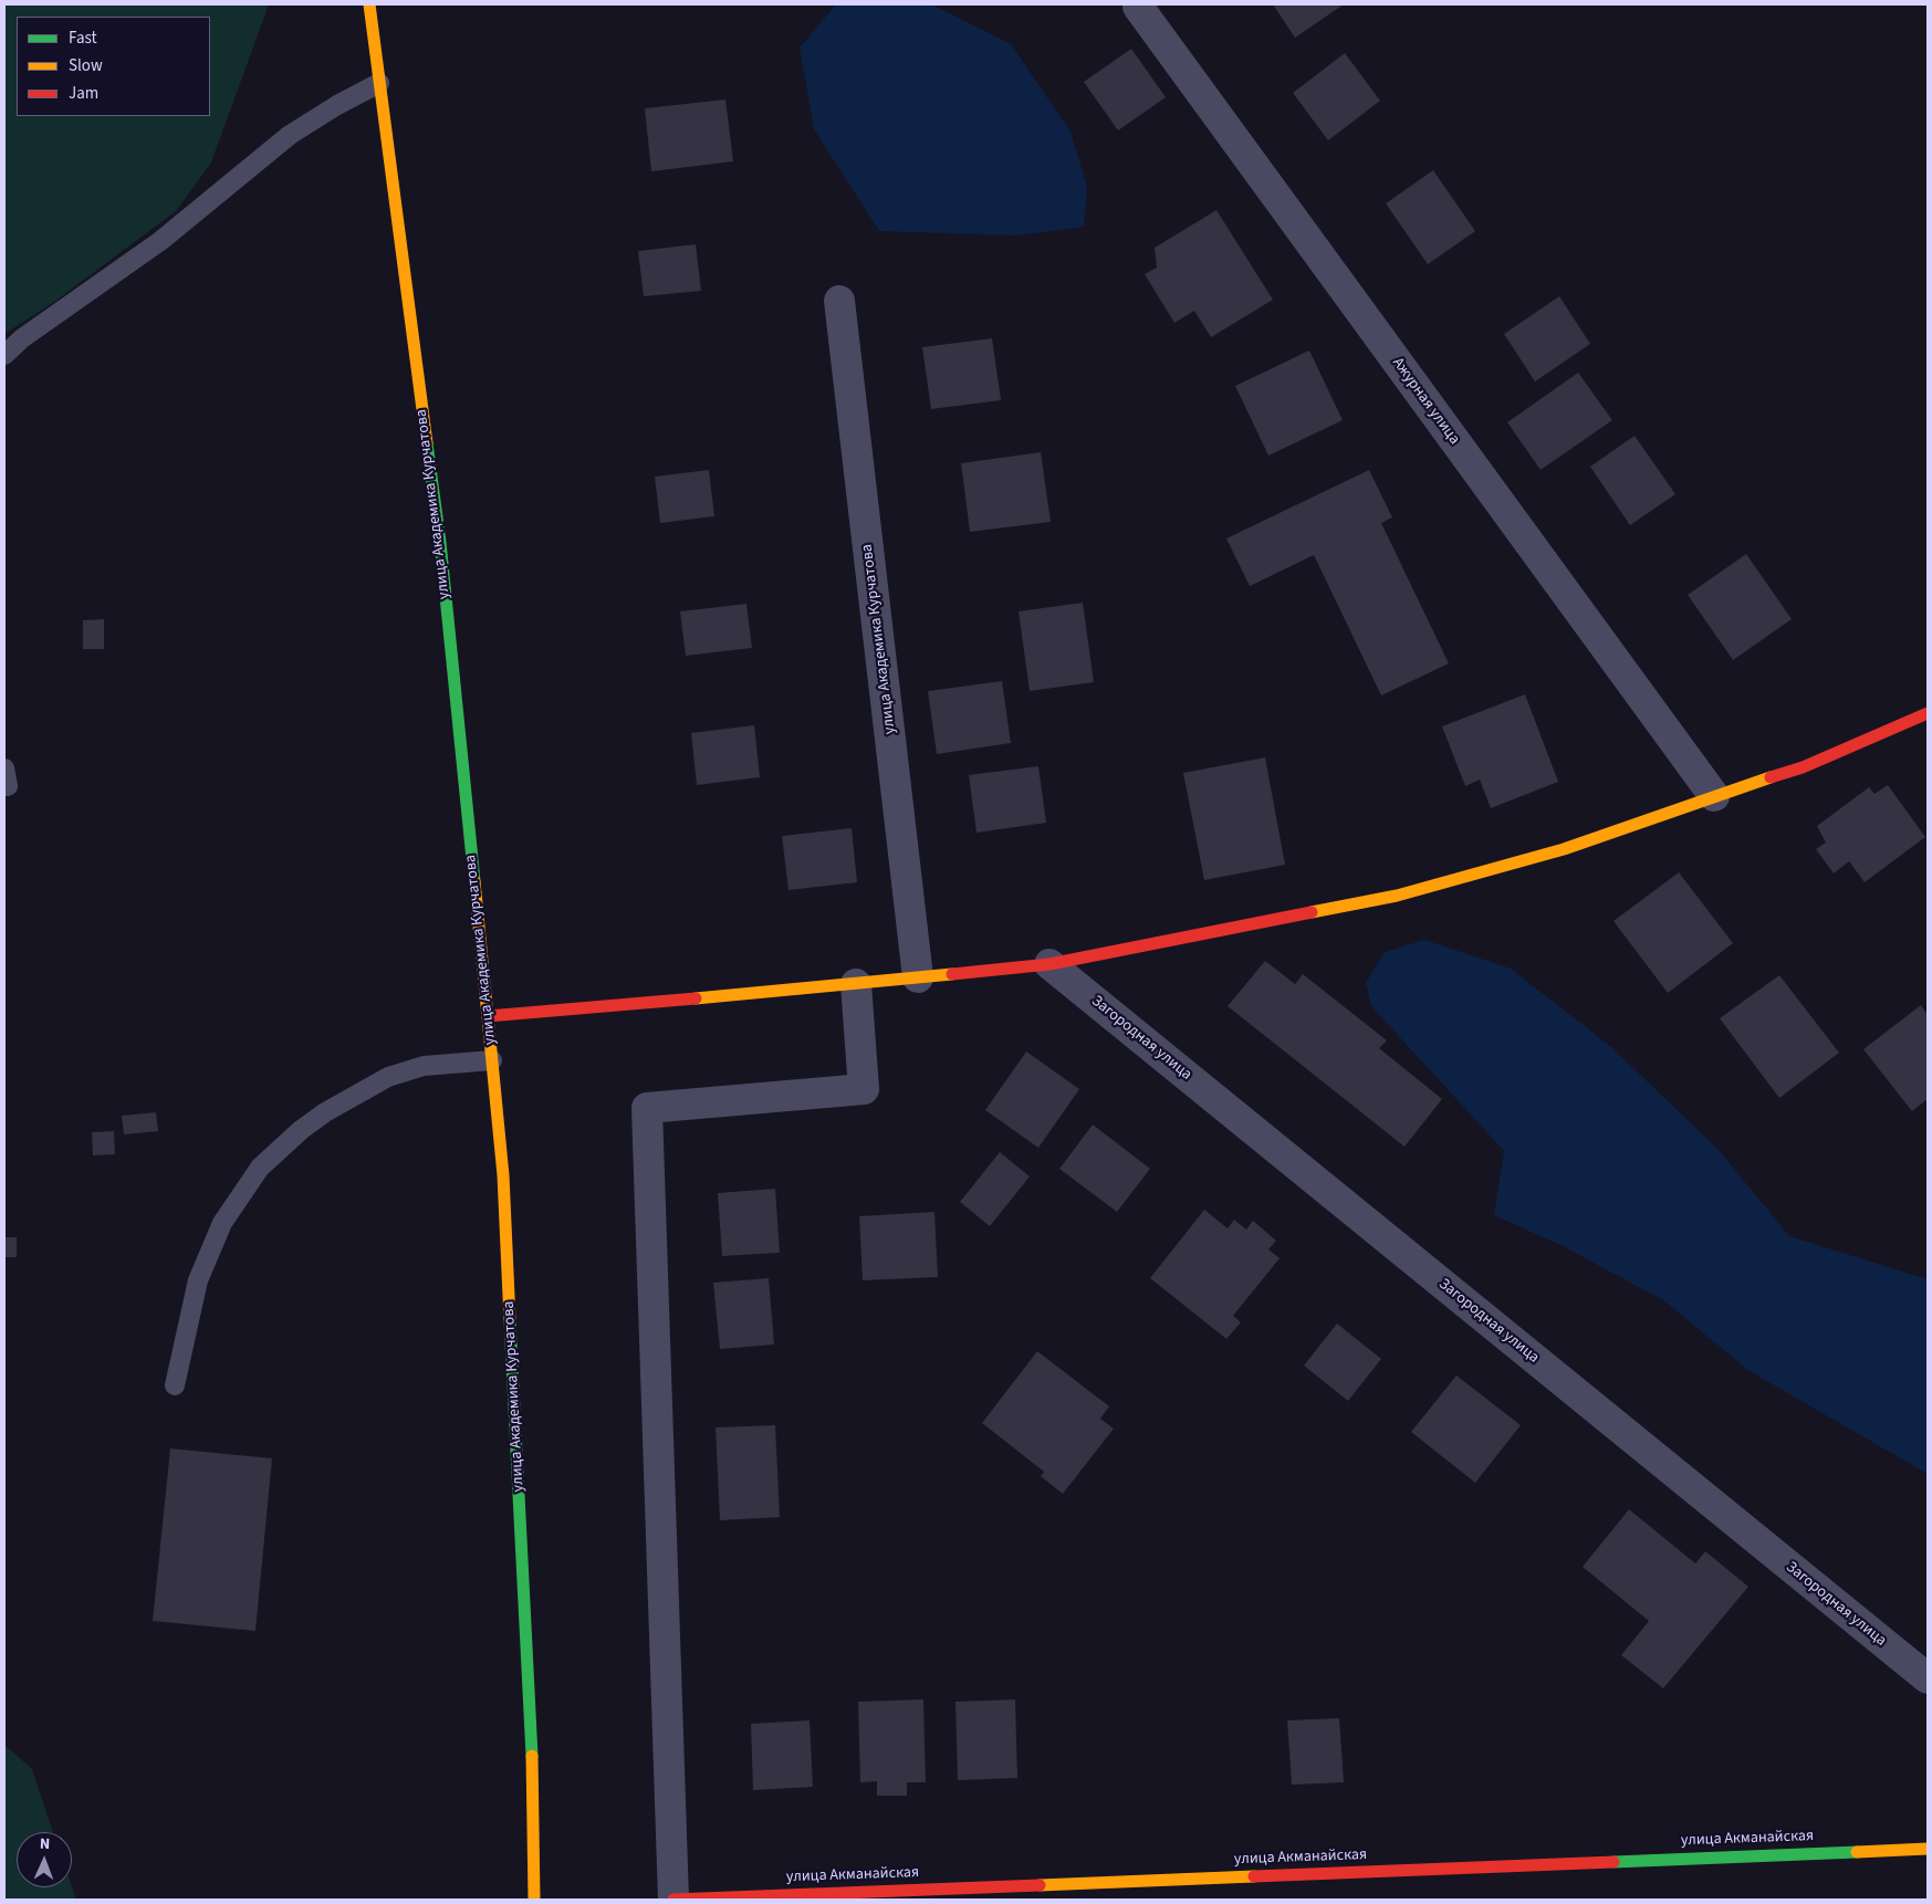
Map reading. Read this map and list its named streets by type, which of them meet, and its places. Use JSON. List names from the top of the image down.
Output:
{
  "streets": {
    "street": [
      "Ажурная улица",
      "улица Академика Курчатова",
      "Загородная улица",
      "улица Акманайская"
    ]
  },
  "legend": ["Fast", "Slow", "Jam"],
  "north": "top"
}
